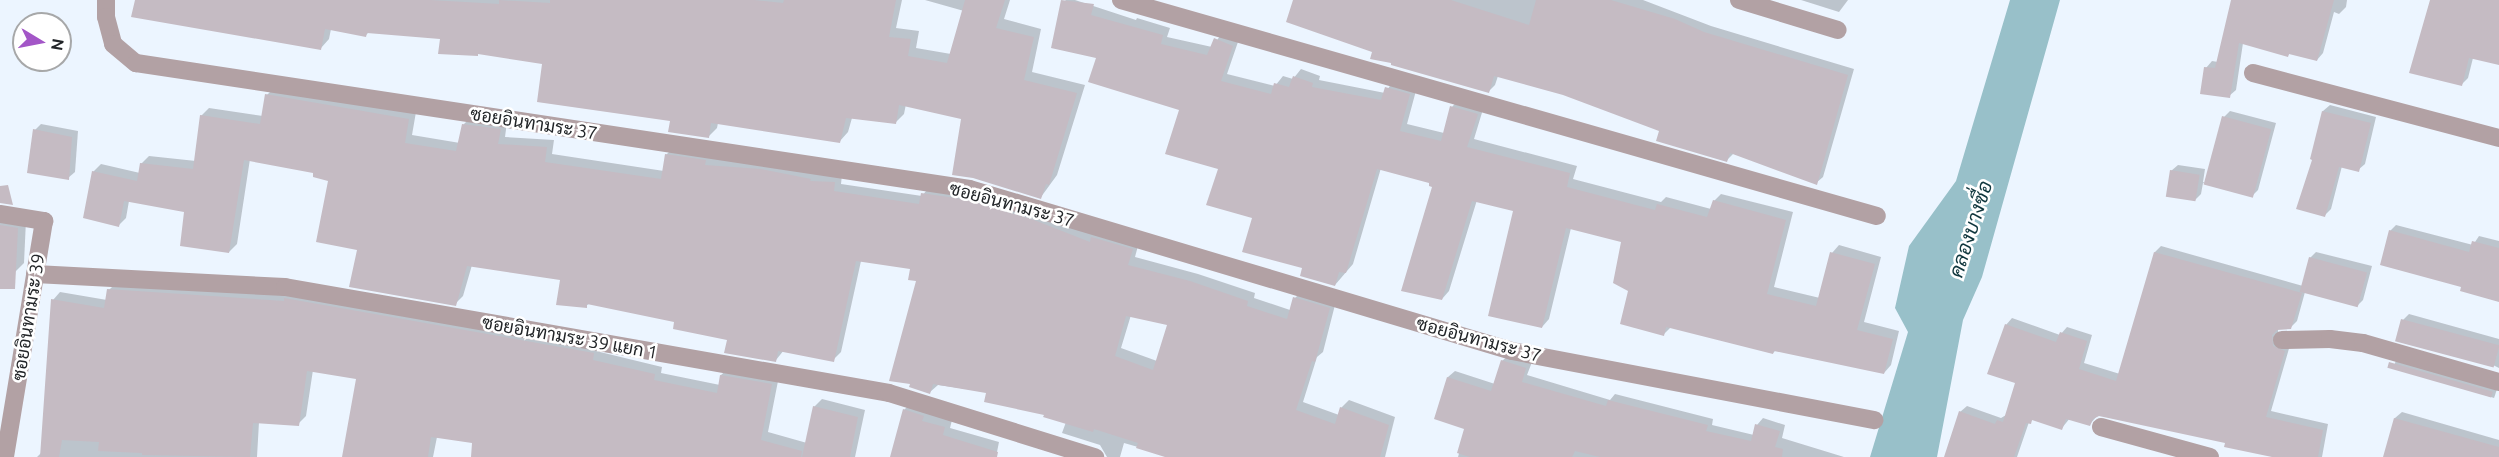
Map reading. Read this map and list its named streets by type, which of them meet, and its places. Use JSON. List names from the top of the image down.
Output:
{
  "streets": {
    "street": ["ซอยอินทามระ 37", "ซอยอินทามระ 39", "ซอยอินทามระ 39 แยก 1"]
  },
  "crossings": [
    ["ซอยอินทามระ 39", "ซอยอินทามระ 39 แยก 1"]
  ],
  "water": ["คลองบางซื่อ"],
  "north": "right"
}
